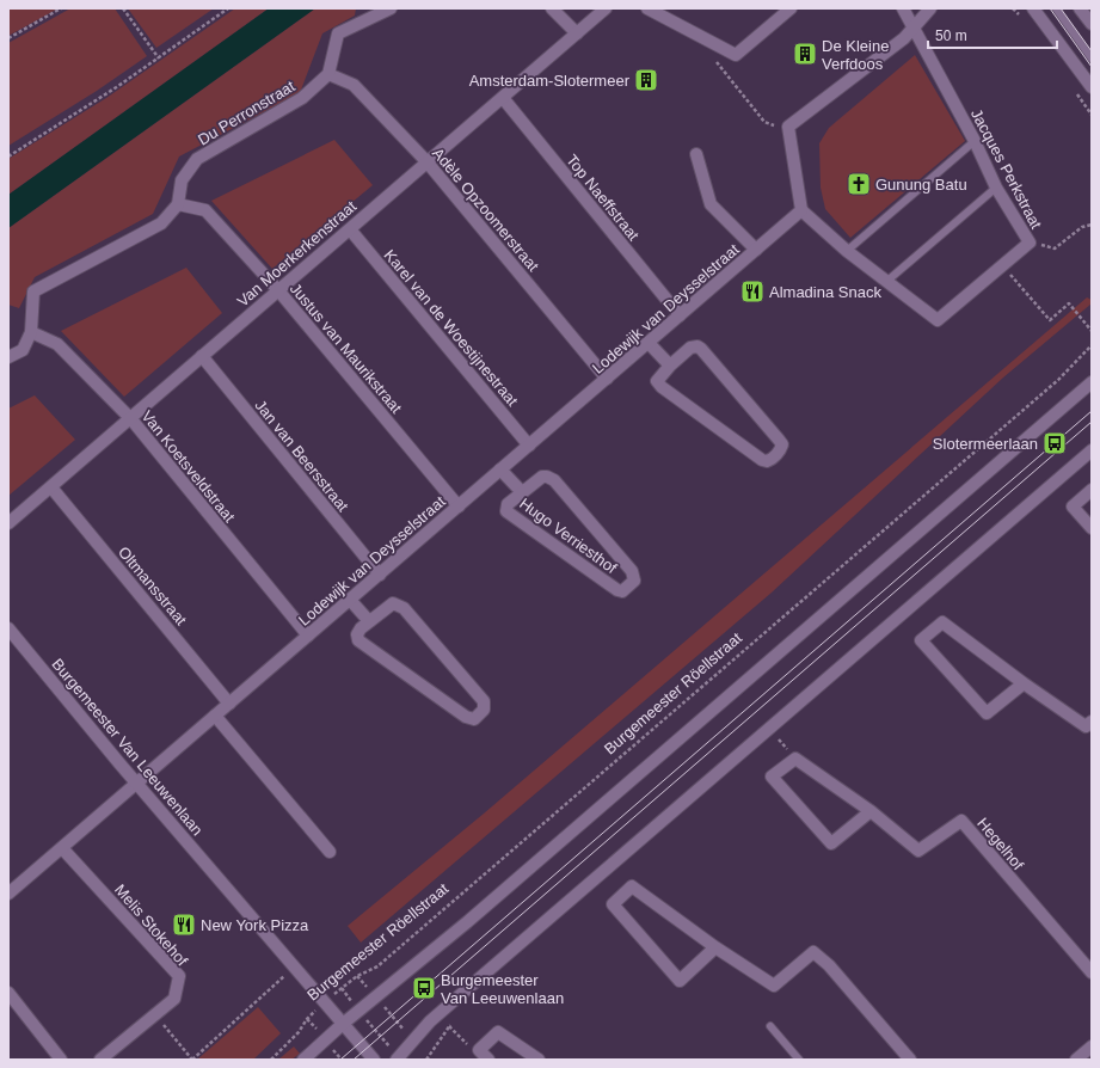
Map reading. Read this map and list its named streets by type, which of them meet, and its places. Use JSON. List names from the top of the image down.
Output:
{
  "streets": {
    "street": [
      "Du Perronstraat",
      "Jacques Perkstraat",
      "Top Naeffstraat",
      "Adèle Opzoomerstraat",
      "Van Moerkerkenstraat",
      "Lodewijk van Deysselstraat",
      "Karel van de Woestijnestraat",
      "Justus van Maurikstraat",
      "Jan van Beersstraat",
      "Van Koetsveldstraat",
      "Hugo Verriesthof",
      "Oltmansstraat",
      "Burgemeester Van Leeuwenlaan",
      "Hegelhof",
      "Melis Stokehof"
    ],
    "path": ["Burgemeester Röellstraat"]
  },
  "crossings": [
    ["Du Perronstraat", "Adèle Opzoomerstraat"],
    ["Du Perronstraat", "Justus van Maurikstraat"],
    ["Jacques Perkstraat", "Lodewijk van Deysselstraat"],
    ["Top Naeffstraat", "Van Moerkerkenstraat"],
    ["Top Naeffstraat", "Lodewijk van Deysselstraat"],
    ["Adèle Opzoomerstraat", "Van Moerkerkenstraat"],
    ["Adèle Opzoomerstraat", "Lodewijk van Deysselstraat"],
    ["Van Moerkerkenstraat", "Karel van de Woestijnestraat"],
    ["Van Moerkerkenstraat", "Justus van Maurikstraat"],
    ["Van Moerkerkenstraat", "Jan van Beersstraat"],
    ["Van Moerkerkenstraat", "Van Koetsveldstraat"],
    ["Van Moerkerkenstraat", "Oltmansstraat"],
    ["Lodewijk van Deysselstraat", "Karel van de Woestijnestraat"],
    ["Lodewijk van Deysselstraat", "Justus van Maurikstraat"],
    ["Lodewijk van Deysselstraat", "Jan van Beersstraat"],
    ["Lodewijk van Deysselstraat", "Van Koetsveldstraat"],
    ["Lodewijk van Deysselstraat", "Hugo Verriesthof"],
    ["Lodewijk van Deysselstraat", "Oltmansstraat"],
    ["Lodewijk van Deysselstraat", "Burgemeester Van Leeuwenlaan"],
    ["Lodewijk van Deysselstraat", "Melis Stokehof"],
    ["Burgemeester Röellstraat", "Burgemeester Van Leeuwenlaan"]
  ],
  "places": {
    "building": ["De Kleine Verfdoos", "Amsterdam-Slotermeer"],
    "church": ["Gunung Batu"],
    "restaurant": ["Almadina Snack", "New York Pizza"],
    "bus stop": ["Slotermeerlaan", "Burgemeester Van Leeuwenlaan"]
  },
  "scale_bar": "50 m"
}
